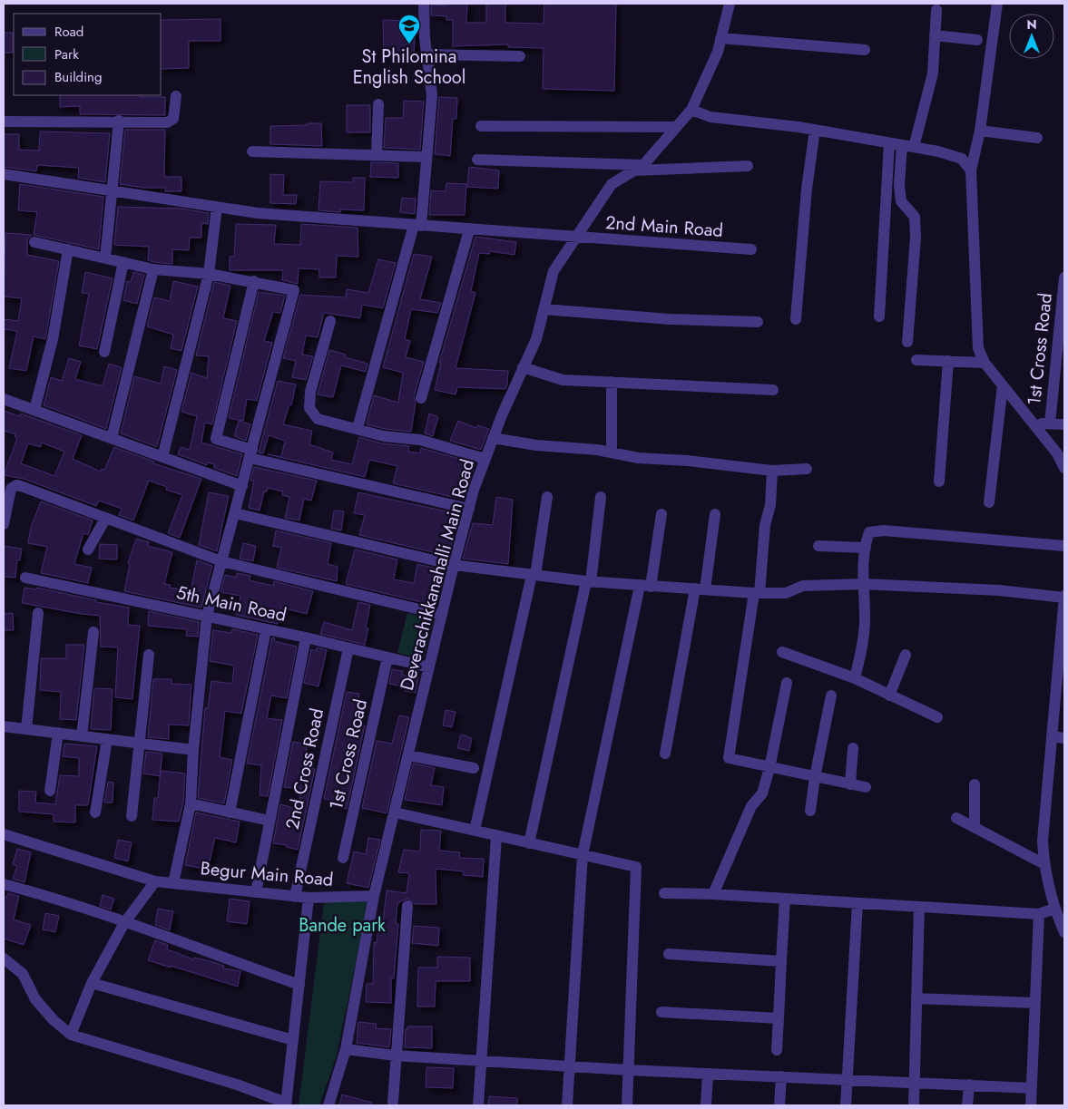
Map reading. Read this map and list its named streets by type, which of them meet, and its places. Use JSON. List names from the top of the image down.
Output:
{
  "streets": {
    "street": [
      "2nd Main Road",
      "1st Cross Road",
      "Deverachikkanahalli Main Road",
      "5th Main Road",
      "2nd Cross Road",
      "Begur Main Road"
    ]
  },
  "crossings": [
    ["2nd Main Road", "Deverachikkanahalli Main Road"],
    ["1st Cross Road", "5th Main Road"],
    ["Deverachikkanahalli Main Road", "5th Main Road"],
    ["Deverachikkanahalli Main Road", "Begur Main Road"],
    ["5th Main Road", "2nd Cross Road"],
    ["2nd Cross Road", "Begur Main Road"]
  ],
  "parks": ["Bande park"],
  "places": {
    "school or university": ["St Philomina English School"]
  },
  "legend": ["Road", "Park", "Building"],
  "north": "top"
}
